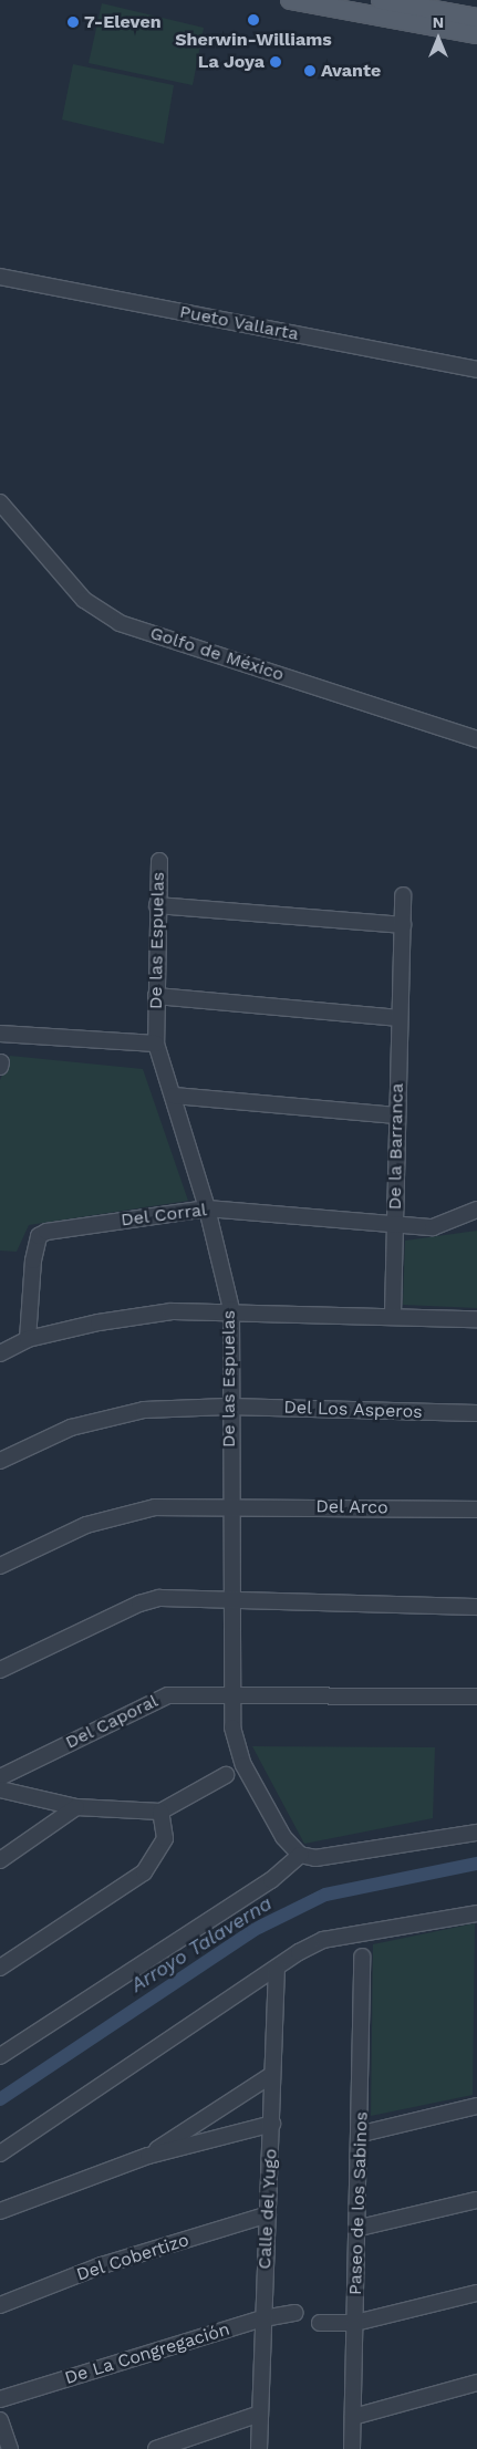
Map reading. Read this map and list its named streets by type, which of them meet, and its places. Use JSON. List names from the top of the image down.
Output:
{
  "streets": {
    "street": [
      "Pueto Vallarta",
      "Golfo de México",
      "De las Espuelas",
      "De la Barranca",
      "Del Corral",
      "Del Los Asperos",
      "Del Arco",
      "Del Caporal",
      "Paseo de los Sabinos",
      "Calle del Yugo",
      "Del Cobertizo",
      "De La Congregación"
    ]
  },
  "crossings": [
    ["De las Espuelas", "Del Corral"],
    ["De las Espuelas", "Del Los Asperos"],
    ["De las Espuelas", "Del Arco"],
    ["De las Espuelas", "Del Caporal"],
    ["De la Barranca", "Del Corral"],
    ["Calle del Yugo", "Del Cobertizo"],
    ["Calle del Yugo", "De La Congregación"]
  ],
  "water": ["Arroyo Talaverna"],
  "places": [
    "Sherwin-Williams",
    "7-Eleven",
    "La Joya",
    "Avante"
  ],
  "north": "top"
}
